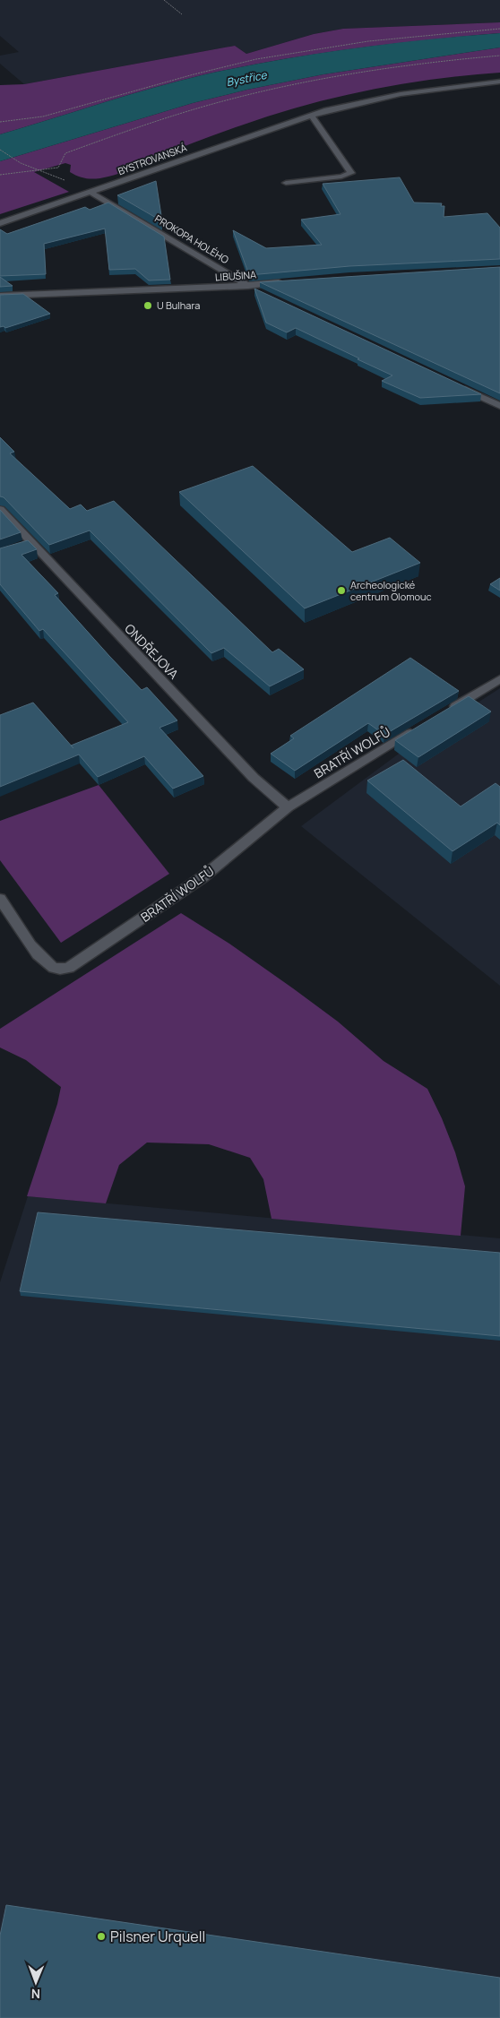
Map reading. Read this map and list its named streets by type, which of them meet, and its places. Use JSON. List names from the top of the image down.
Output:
{
  "streets": {
    "street": [
      "BYSTROVANSKÁ",
      "PROKOPA HOLÉHO",
      "LIBUŠINA",
      "ONDŘEJOVA",
      "BRATŘÍ WOLFŮ"
    ]
  },
  "crossings": [
    ["BYSTROVANSKÁ", "PROKOPA HOLÉHO"],
    ["PROKOPA HOLÉHO", "LIBUŠINA"],
    ["ONDŘEJOVA", "BRATŘÍ WOLFŮ"]
  ],
  "water": ["Bystřice"],
  "places": ["U Bulhara", "Archeologické centrum Olomouc", "Pilsner Urquell"],
  "north": "bottom"
}
